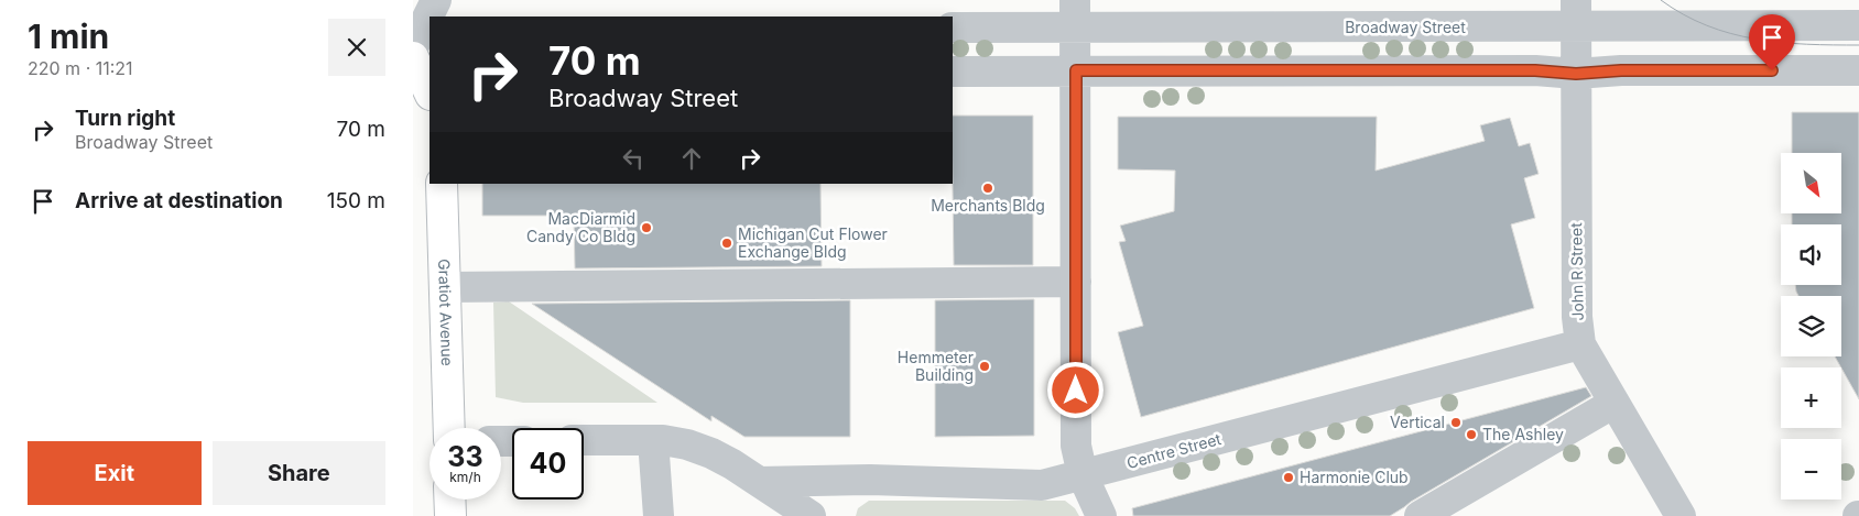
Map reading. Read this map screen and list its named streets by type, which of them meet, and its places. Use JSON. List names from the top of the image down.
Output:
{
  "streets": {
    "main road": ["Gratiot Avenue"],
    "street": ["Broadway Street", "John R Street", "Centre Street"]
  },
  "crossings": [
    ["Broadway Street", "John R Street"],
    ["John R Street", "Centre Street"]
  ],
  "places": [
    "Merchants Bldg",
    "MacDiarmid Candy Co Bldg",
    "Michigan Cut Flower Exchange Bldg",
    "Hemmeter Building",
    "Vertical",
    "The Ashley",
    "Harmonie Club"
  ],
  "north": "bottom right",
  "page": {
    "heading": ["1 min", "220 m · 11:21"],
    "turn": ["70 m", "Broadway Street"],
    "list": [
      {
        "name": "Turn right",
        "note": "Broadway Street",
        "value": "70 m"
      },
      {
        "name": "Arrive at destination",
        "value": "150 m"
      }
    ],
    "map_buttons": ["+", "−"],
    "speed": "33 km/h",
    "limit": "40",
    "buttons": ["Exit", "Share"]
  }
}
